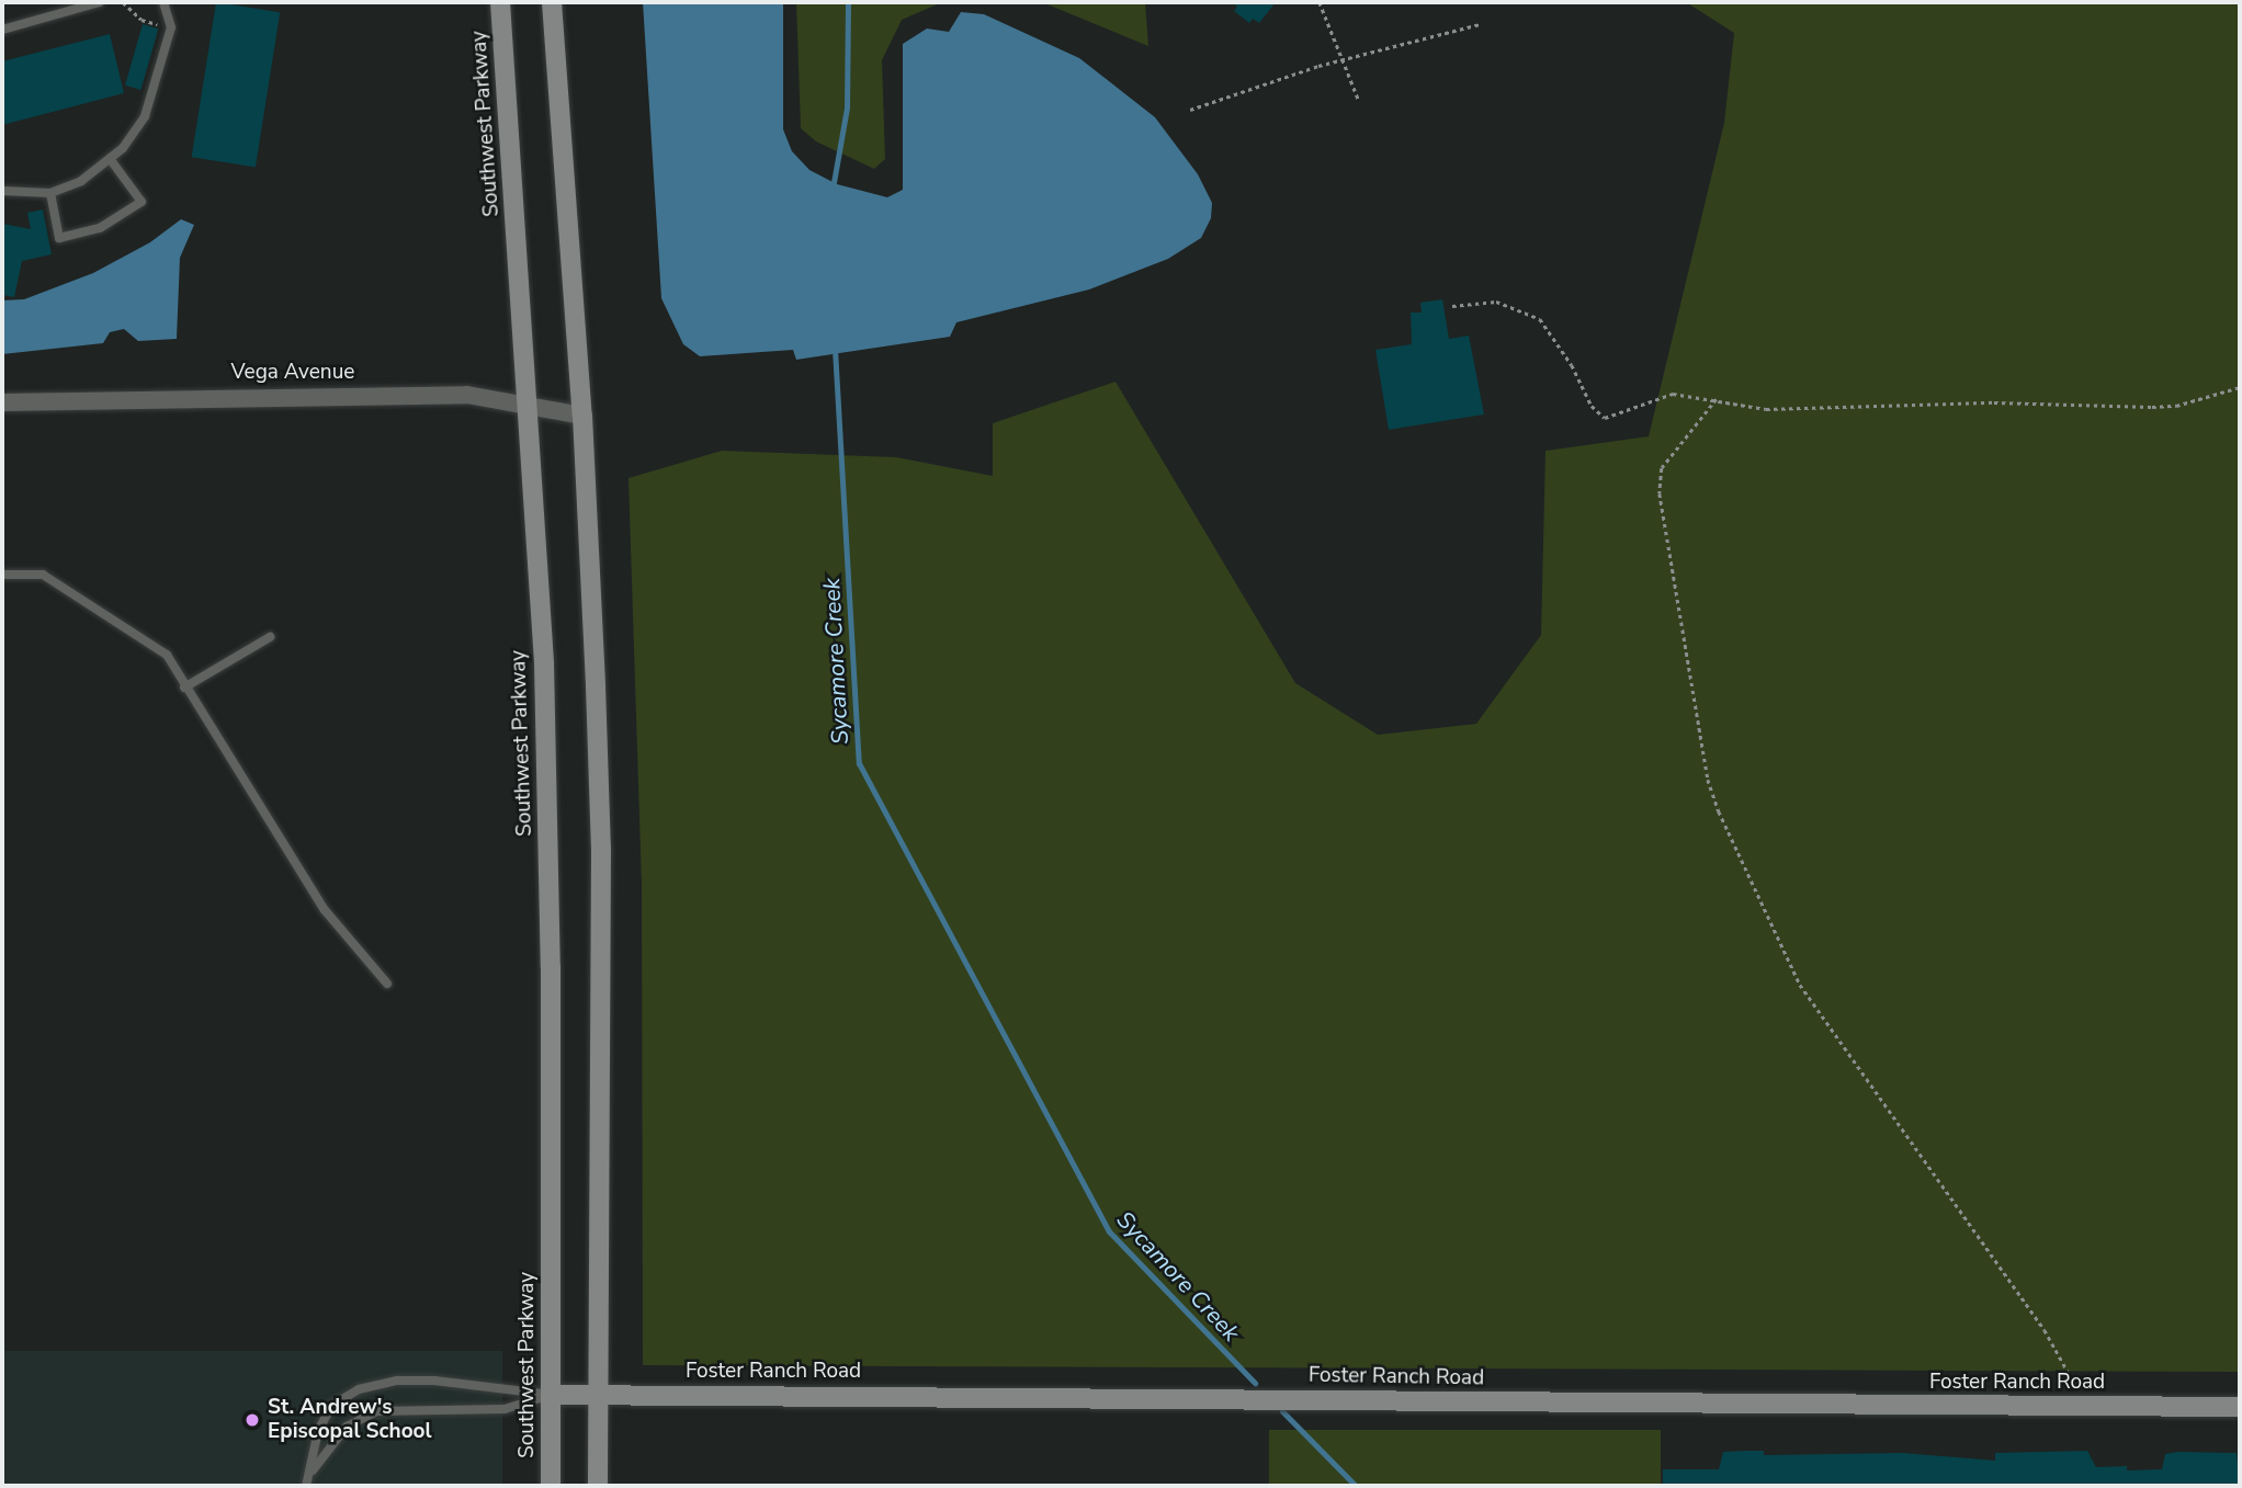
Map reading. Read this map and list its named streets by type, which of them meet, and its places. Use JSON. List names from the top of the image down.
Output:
{
  "streets": {
    "main road": ["Southwest Parkway", "Foster Ranch Road"],
    "street": ["Vega Avenue"]
  },
  "crossings": [
    ["Southwest Parkway", "Vega Avenue"],
    ["Southwest Parkway", "Foster Ranch Road"]
  ],
  "water": ["Sycamore Creek"],
  "places": ["St. Andrew's Episcopal School"]
}
